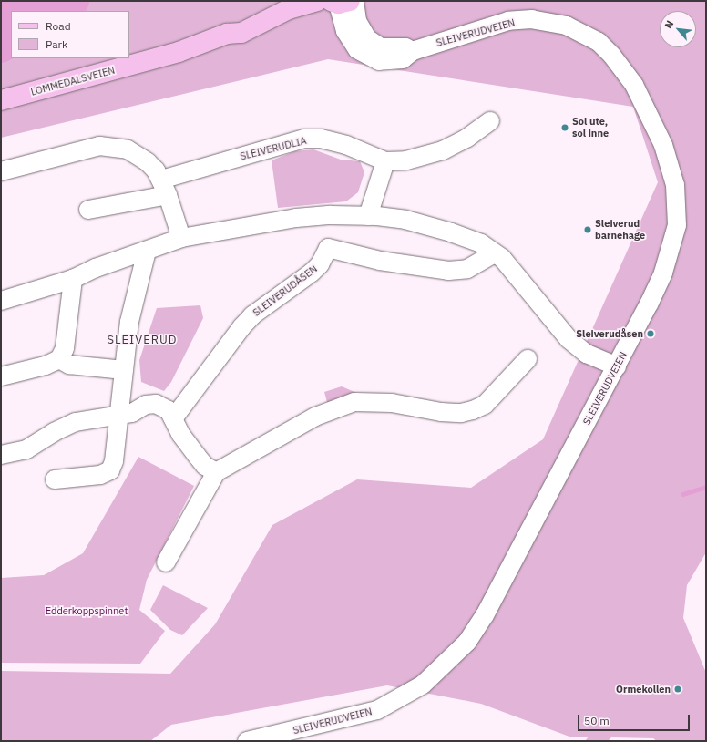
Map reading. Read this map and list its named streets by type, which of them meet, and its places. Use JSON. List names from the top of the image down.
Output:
{
  "streets": {
    "main road": ["LOMMEDALSVEIEN"],
    "street": ["SLEIVERUDVEIEN", "SLEIVERUDLIA", "SLEIVERUDÅSEN"]
  },
  "districts": ["SLEIVERUD"],
  "parks": ["Edderkoppspinnet"],
  "places": [
    "Sol ute, sol inne",
    "Sleiverud barnehage",
    "Sleiverudåsen",
    "Ormekollen"
  ],
  "legend": ["Road", "Park"],
  "scale_bar": "50 m",
  "north": "top left"
}
